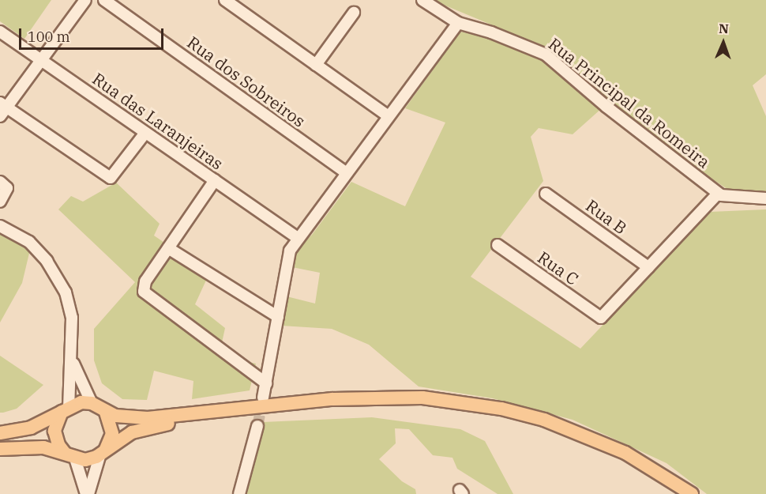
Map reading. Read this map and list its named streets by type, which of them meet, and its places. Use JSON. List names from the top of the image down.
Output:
{
  "streets": {
    "street": [
      "Rua dos Sobreiros",
      "Rua Principal da Romeira",
      "Rua das Laranjeiras",
      "Rua B",
      "Rua C"
    ]
  },
  "crossings": [
    ["Rua B", "Rua C"]
  ],
  "scale_bar": "100 m",
  "north": "top"
}
